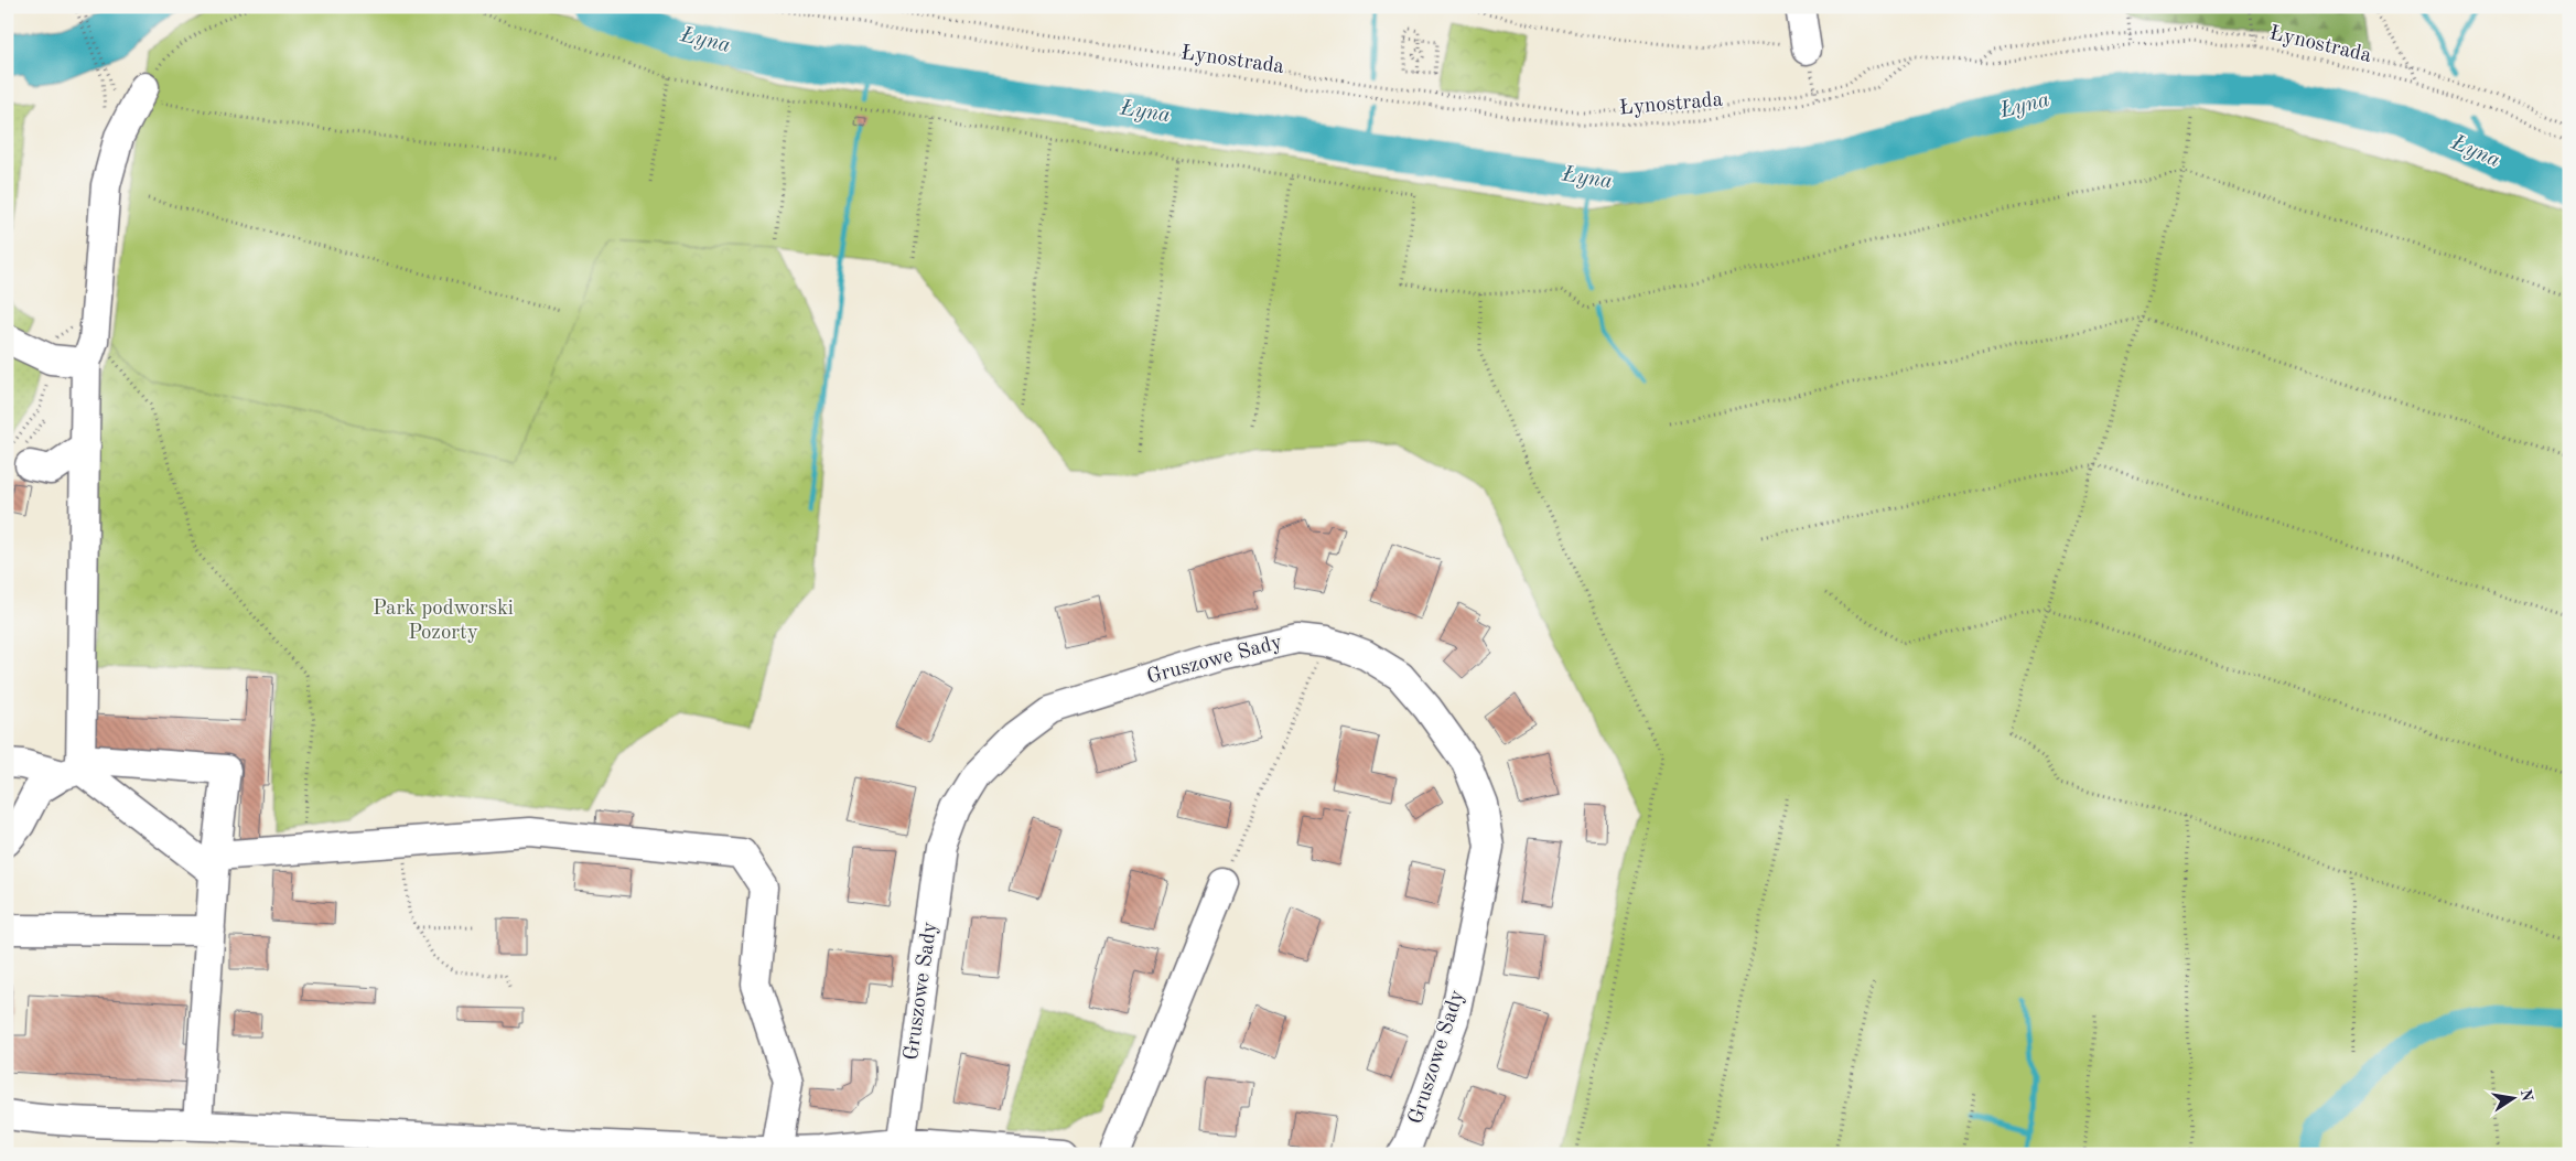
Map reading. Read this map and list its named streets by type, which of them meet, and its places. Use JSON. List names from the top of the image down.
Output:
{
  "streets": {
    "street": ["Gruszowe Sady"],
    "path": ["Łynostrada"]
  },
  "water": ["Łyna"],
  "parks": ["Park podworski Pozorty"],
  "north": "right"
}
